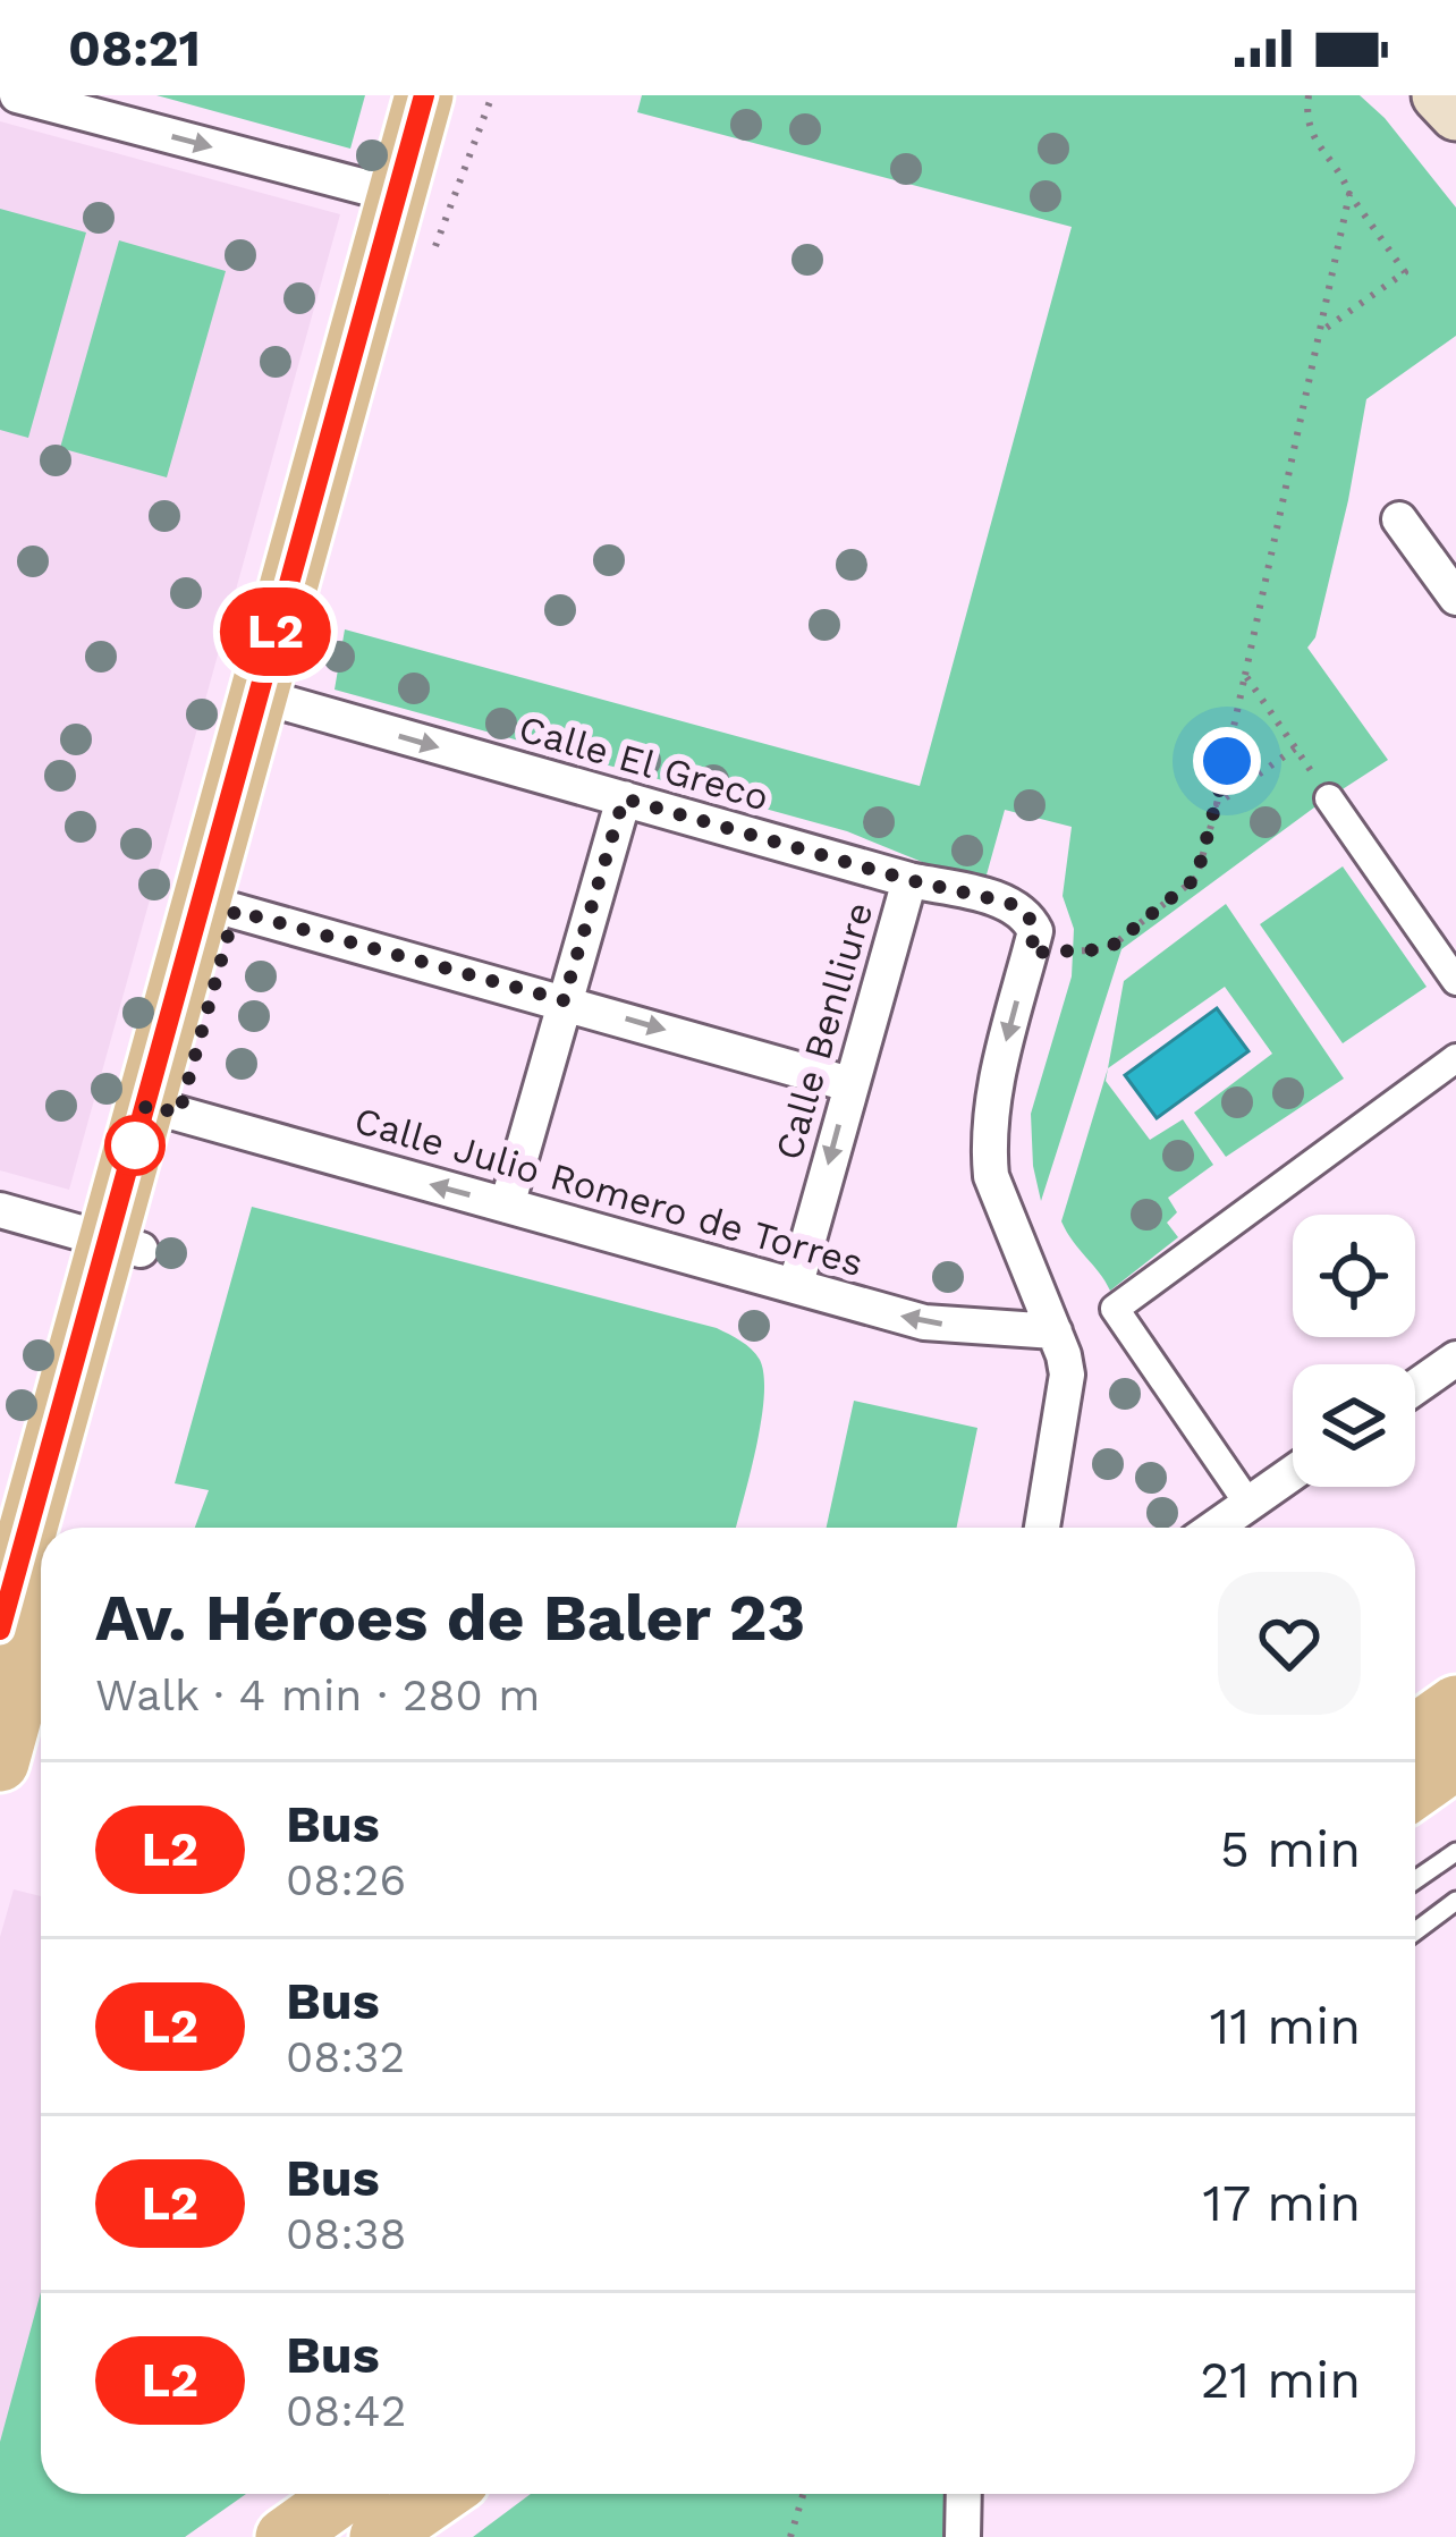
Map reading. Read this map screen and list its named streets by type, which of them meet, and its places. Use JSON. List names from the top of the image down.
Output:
{
  "streets": {
    "street": ["Calle El Greco", "Calle Benlliure", "Calle Julio Romero de Torres"]
  },
  "crossings": [
    ["Calle El Greco", "Calle Benlliure"],
    ["Calle Benlliure", "Calle Julio Romero de Torres"]
  ],
  "lines": ["bus line L2"],
  "page": {
    "status": "08:21",
    "on_map": "L2",
    "heading": ["Av. Héroes de Baler 23", "Walk · 4 min · 280 m"],
    "list": [
      {
        "mark": "L2",
        "name": "Bus",
        "note": "08:26",
        "value": "5 min"
      },
      {
        "mark": "L2",
        "name": "Bus",
        "note": "08:32",
        "value": "11 min"
      },
      {
        "mark": "L2",
        "name": "Bus",
        "note": "08:38",
        "value": "17 min"
      },
      {
        "mark": "L2",
        "name": "Bus",
        "note": "08:42",
        "value": "21 min"
      }
    ]
  }
}
